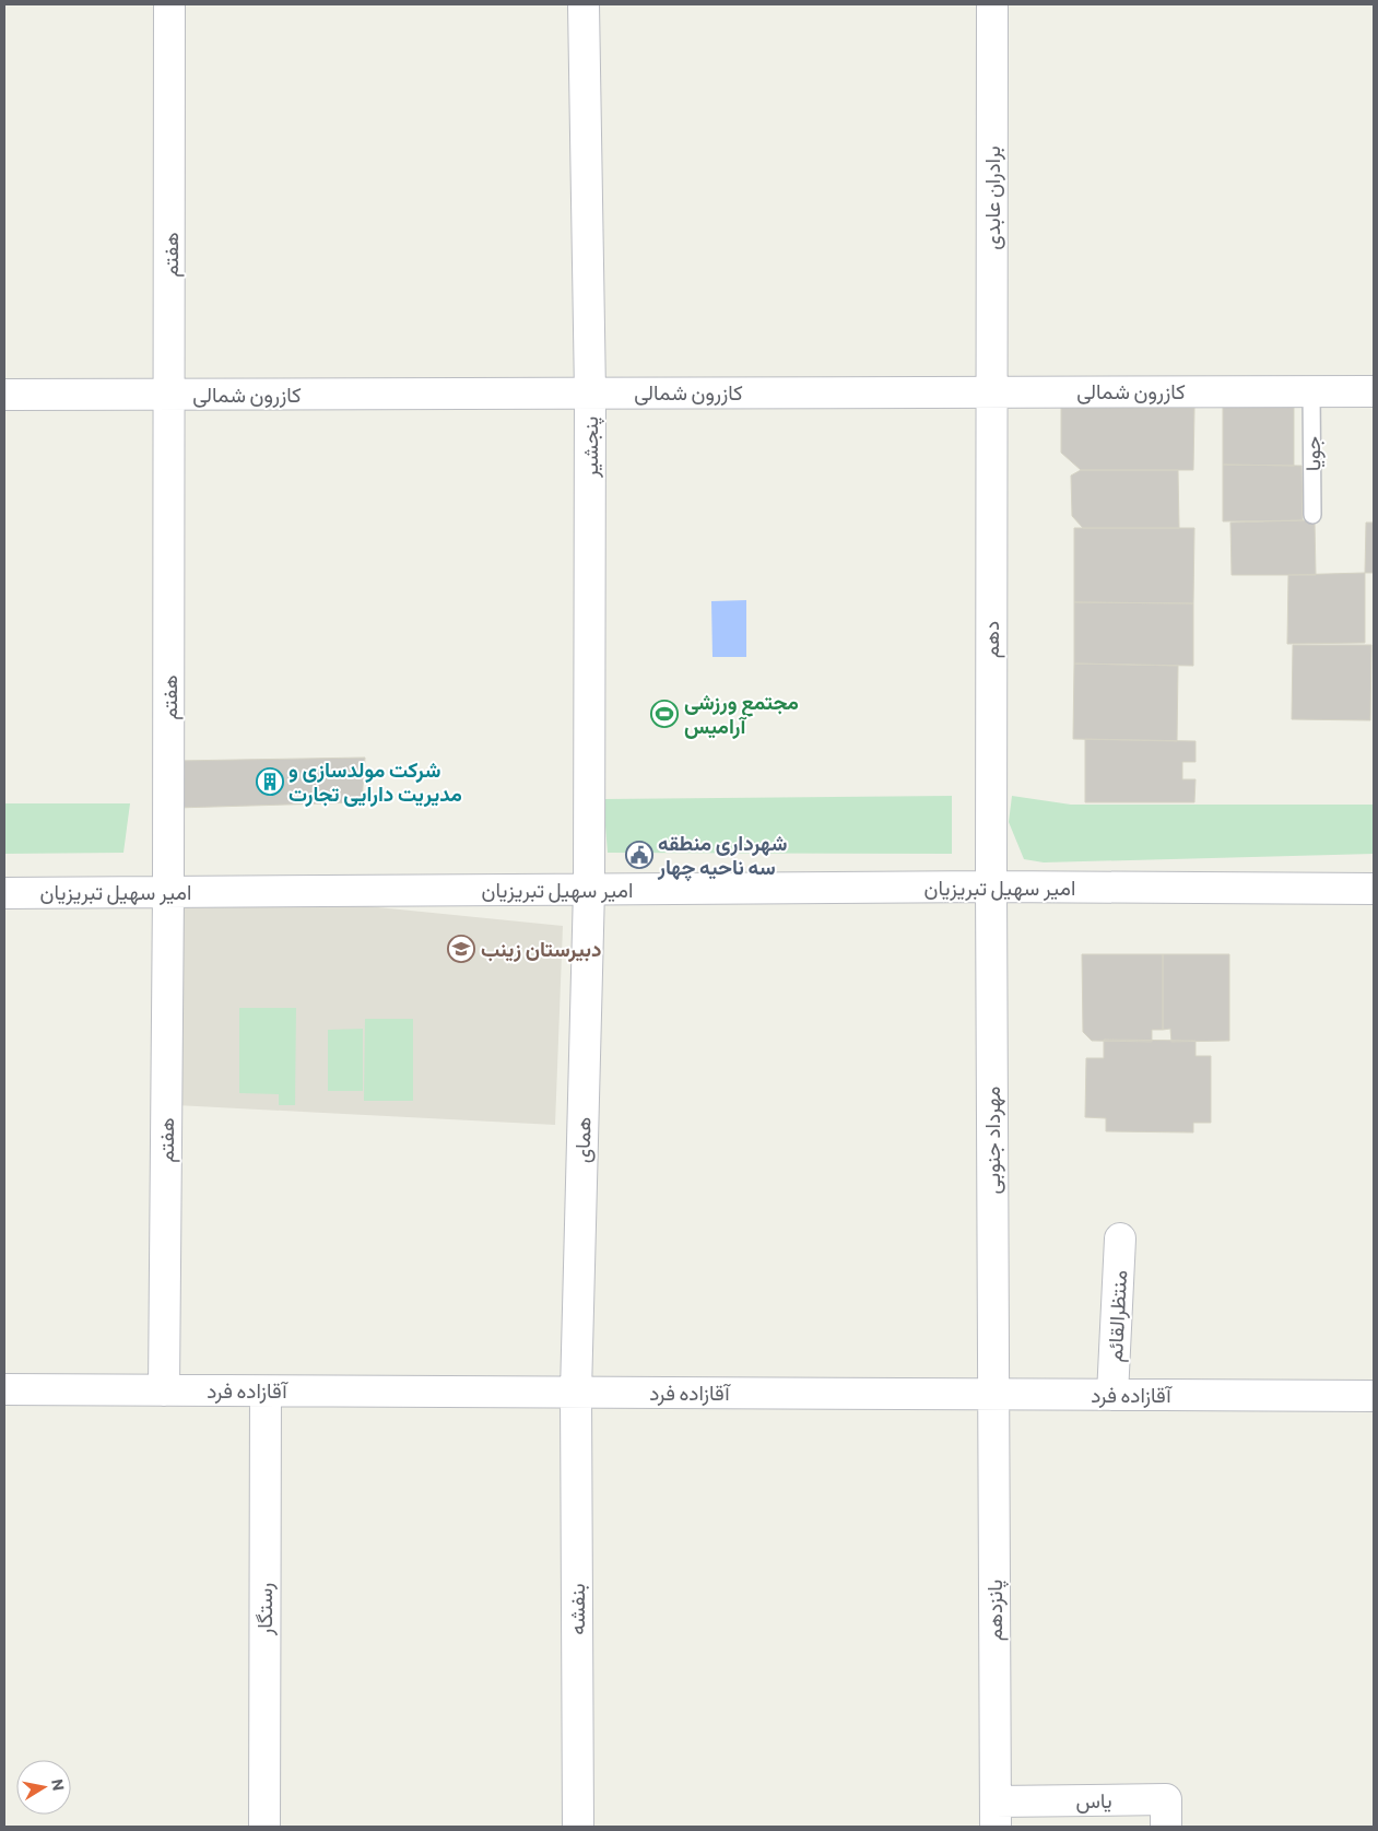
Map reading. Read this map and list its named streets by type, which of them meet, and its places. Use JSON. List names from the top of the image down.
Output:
{
  "streets": {
    "street": [
      "برادران عابدی",
      "هفتم",
      "کازرون شمالی",
      "پنجشیر",
      "دهم",
      "امیر سهیل تبریزیان",
      "همای",
      "مهرداد جنوبی",
      "منتظرالقائم",
      "آقازاده فرد",
      "رستگار",
      "بنفشه",
      "پانزدهم",
      "یاس"
    ],
    "lane": ["جویا"]
  },
  "crossings": [
    ["برادران عابدی", "کازرون شمالی"],
    ["برادران عابدی", "دهم"],
    ["هفتم", "کازرون شمالی"],
    ["هفتم", "امیر سهیل تبریزیان"],
    ["هفتم", "آقازاده فرد"],
    ["کازرون شمالی", "پنجشیر"],
    ["کازرون شمالی", "جویا"],
    ["کازرون شمالی", "دهم"],
    ["پنجشیر", "امیر سهیل تبریزیان"],
    ["پنجشیر", "همای"],
    ["دهم", "امیر سهیل تبریزیان"],
    ["دهم", "مهرداد جنوبی"],
    ["امیر سهیل تبریزیان", "همای"],
    ["امیر سهیل تبریزیان", "مهرداد جنوبی"],
    ["همای", "آقازاده فرد"],
    ["همای", "بنفشه"],
    ["مهرداد جنوبی", "آقازاده فرد"],
    ["مهرداد جنوبی", "پانزدهم"],
    ["منتظرالقائم", "آقازاده فرد"],
    ["آقازاده فرد", "رستگار"],
    ["آقازاده فرد", "بنفشه"],
    ["آقازاده فرد", "پانزدهم"],
    ["پانزدهم", "یاس"]
  ],
  "places": {
    "sports": ["مجتمع ورزشی آرامیس"],
    "building": ["شرکت مولدسازی و مدیریت دارایی تجارت"],
    "public building": ["شهرداری منطقه سه ناحیه چهار"],
    "school or university": ["دبیرستان زینب"]
  },
  "north": "right"
}
